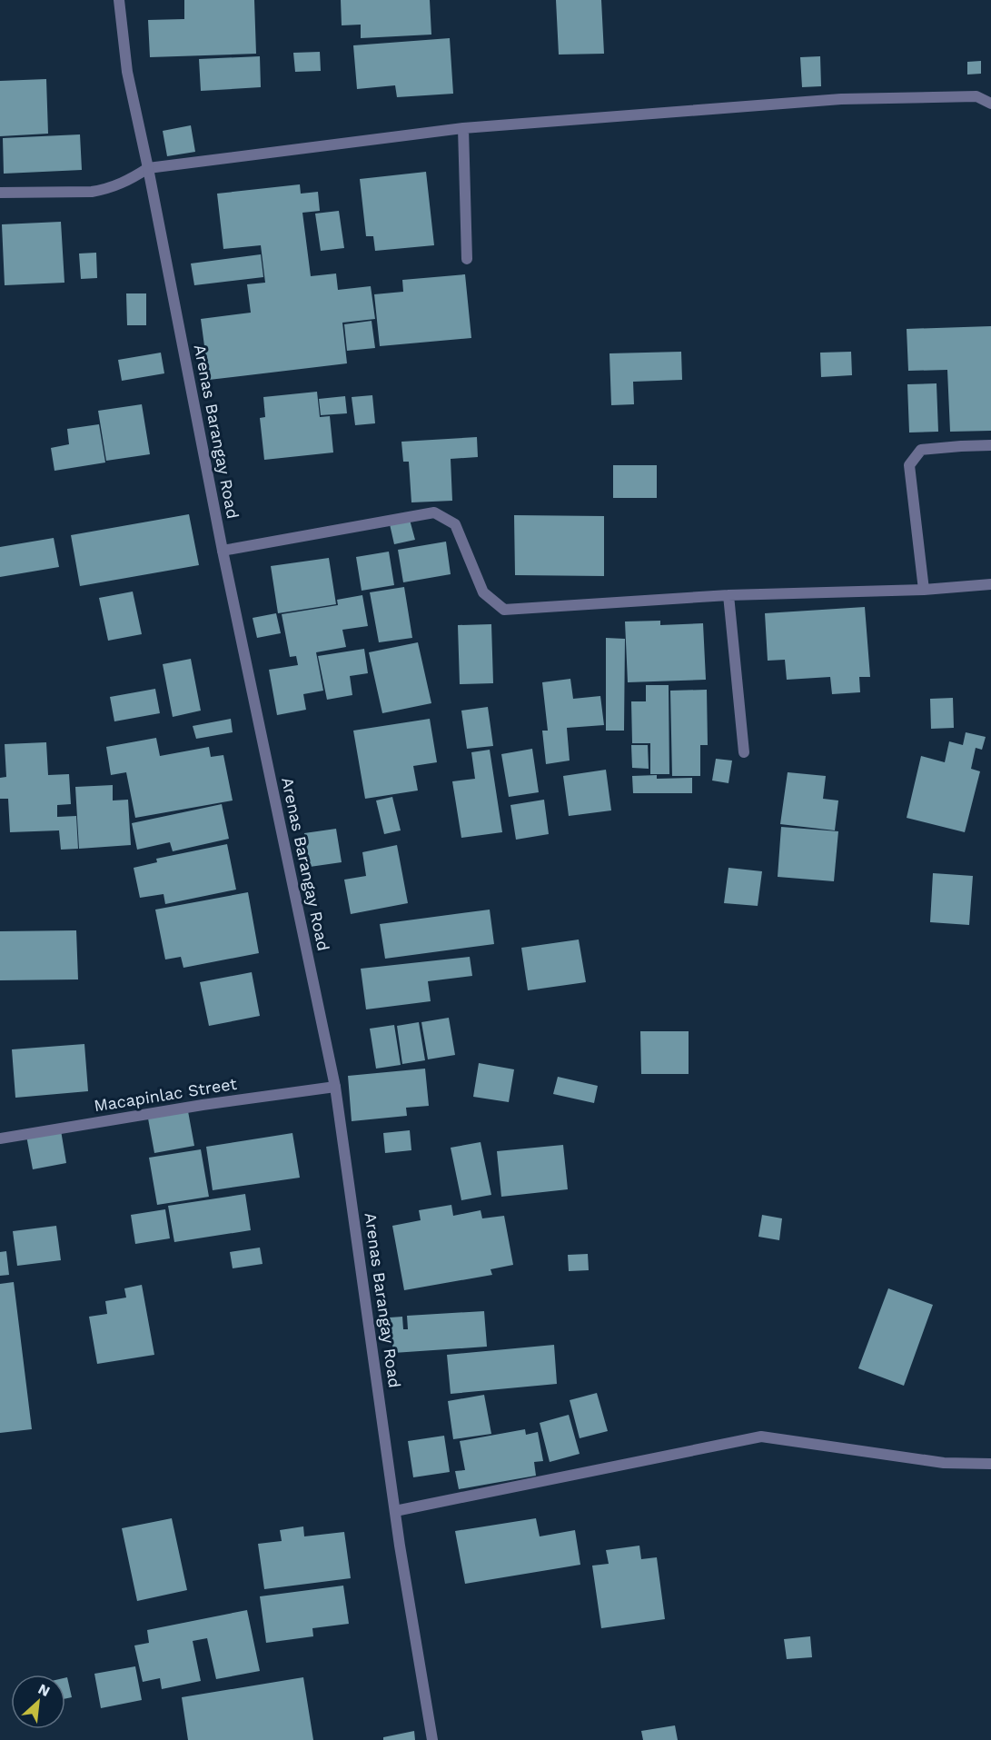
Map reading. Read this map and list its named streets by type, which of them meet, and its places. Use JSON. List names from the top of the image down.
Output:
{
  "streets": {
    "street": ["Arenas Barangay Road", "Macapinlac Street"]
  },
  "crossings": [
    ["Arenas Barangay Road", "Macapinlac Street"]
  ],
  "north": "top right"
}
